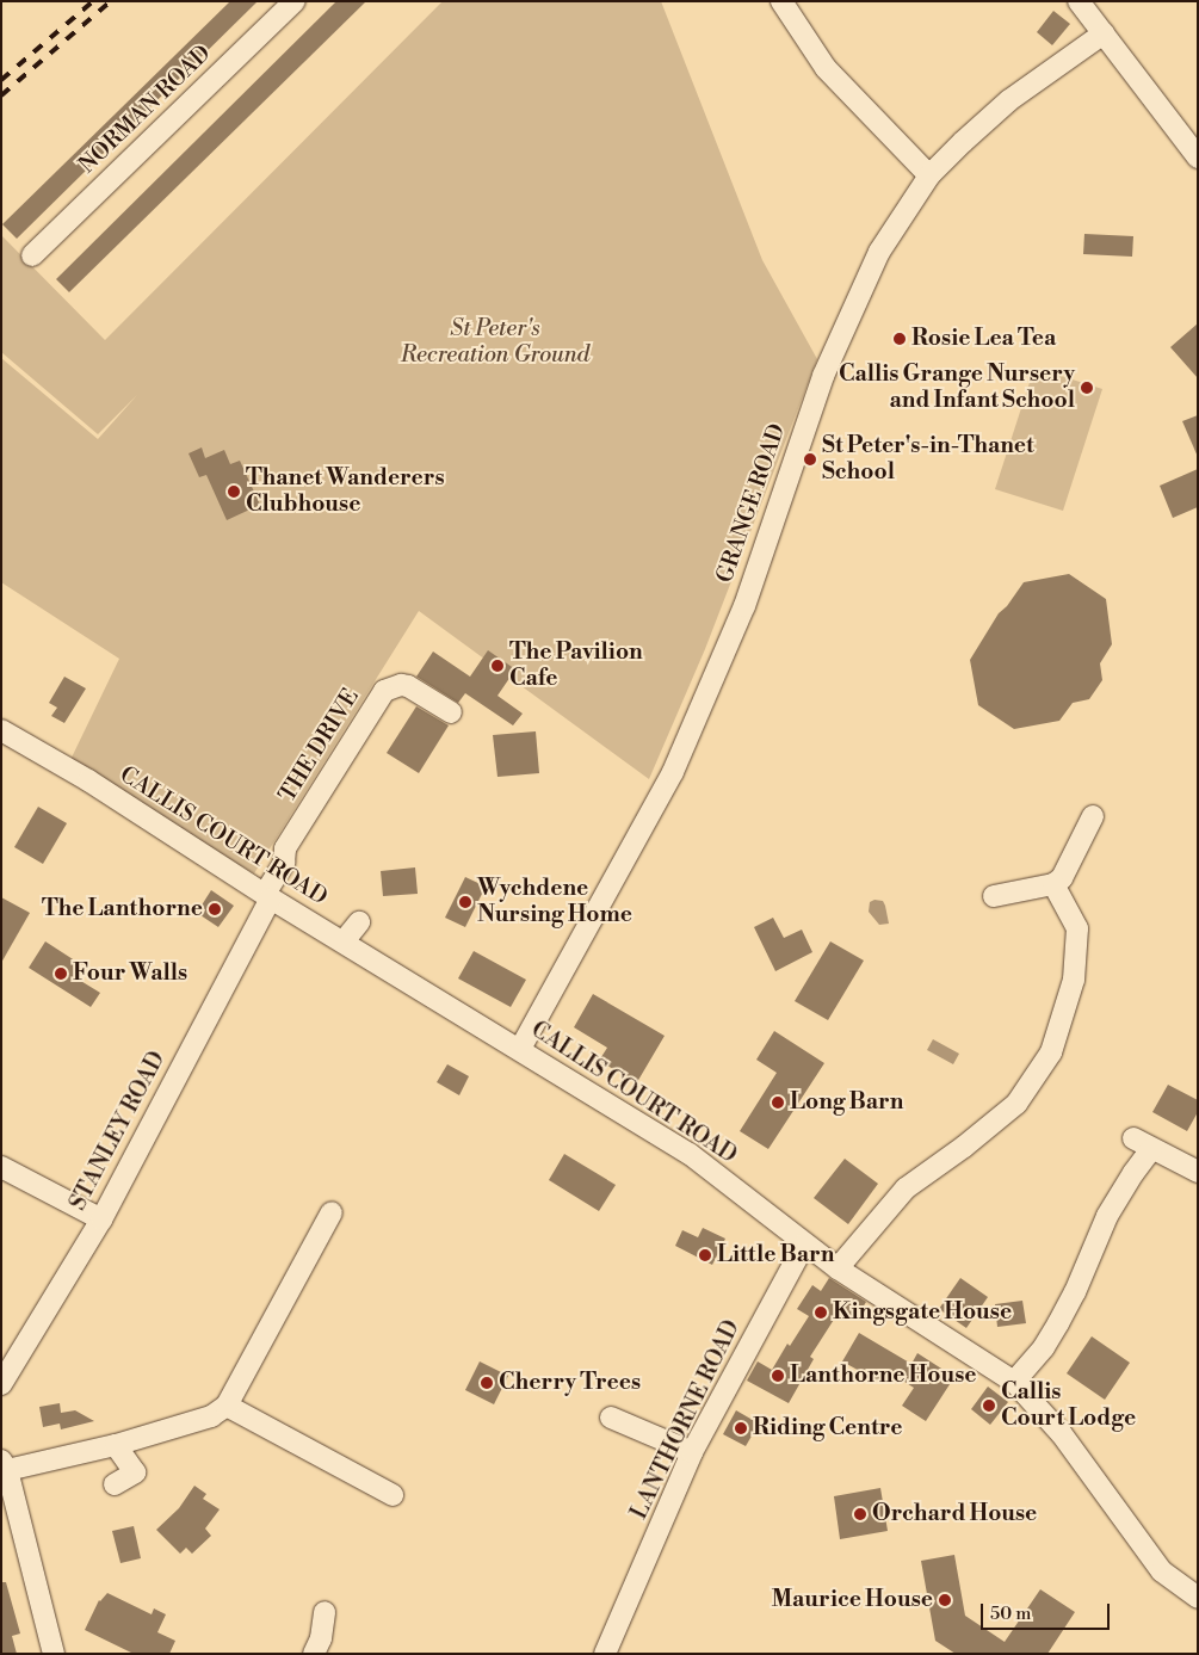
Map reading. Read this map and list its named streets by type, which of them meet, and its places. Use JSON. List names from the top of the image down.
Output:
{
  "streets": {
    "street": [
      "NORMAN ROAD",
      "GRANGE ROAD",
      "THE DRIVE",
      "CALLIS COURT ROAD",
      "STANLEY ROAD",
      "LANTHORNE ROAD"
    ]
  },
  "crossings": [
    ["GRANGE ROAD", "CALLIS COURT ROAD"],
    ["THE DRIVE", "CALLIS COURT ROAD"],
    ["THE DRIVE", "STANLEY ROAD"],
    ["CALLIS COURT ROAD", "STANLEY ROAD"],
    ["CALLIS COURT ROAD", "LANTHORNE ROAD"]
  ],
  "parks": ["St Peter's Recreation Ground"],
  "places": [
    "Rosie Lea Tea",
    "Callis Grange Nursery and Infant School",
    "St Peter's-in-Thanet School",
    "Thanet Wanderers Clubhouse",
    "The Pavilion Cafe",
    "Wychdene Nursing Home",
    "The Lanthorne",
    "Four Walls",
    "Long Barn",
    "Little Barn",
    "Kingsgate House",
    "Lanthorne House",
    "Cherry Trees",
    "Callis Court Lodge",
    "Riding Centre",
    "Orchard House",
    "Maurice House"
  ],
  "scale_bar": "50 m"
}
